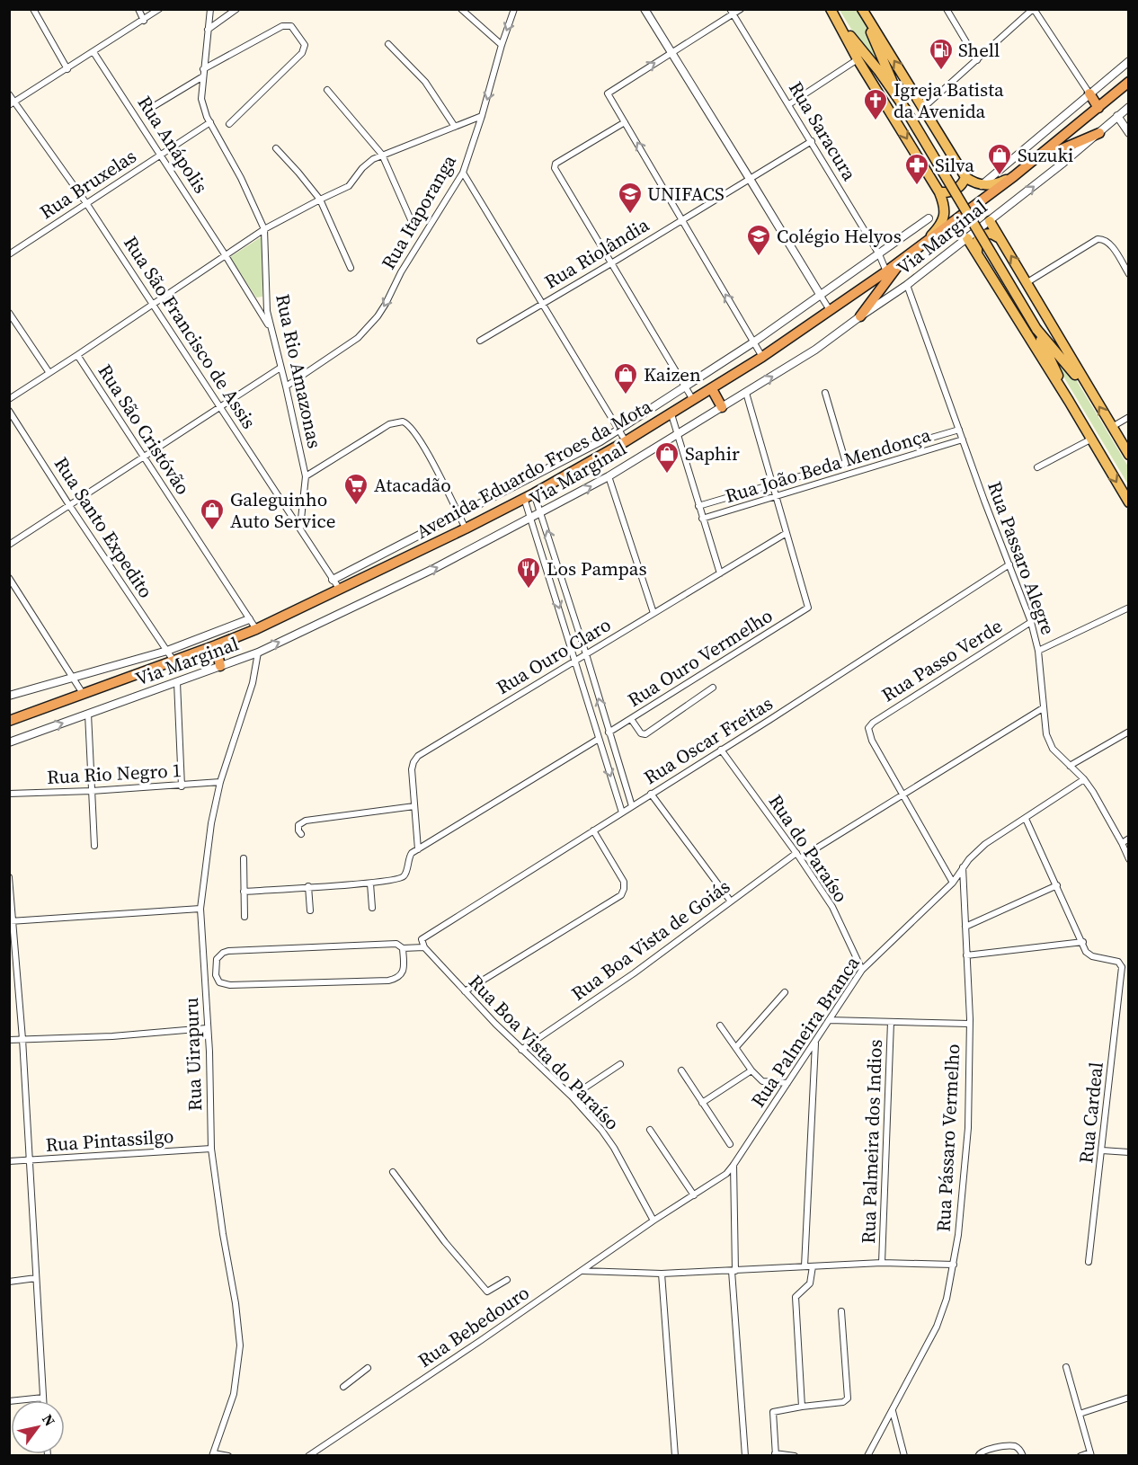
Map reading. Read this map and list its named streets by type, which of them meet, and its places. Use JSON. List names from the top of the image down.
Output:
{
  "streets": {
    "highway": ["Avenida Eduardo Froes da Mota"],
    "street": [
      "Rua Saracura",
      "Rua Anápolis",
      "Rua Bruxelas",
      "Rua Itaporanga",
      "Via Marginal",
      "Rua Riolândia",
      "Rua São Francisco de Assis",
      "Rua Rio Amazonas",
      "Rua São Cristóvão",
      "Rua João Beda Mendonça",
      "Rua Santo Expedito",
      "Rua Passaro Alegre",
      "Rua Ouro Claro",
      "Rua Ouro Vermelho",
      "Rua Passo Verde",
      "Rua Oscar Freitas",
      "Rua Rio Negro 1",
      "Rua do Paraíso",
      "Rua Boa Vista de Goiás",
      "Rua Palmeira Branca",
      "Rua Boa Vista do Paraíso",
      "Rua Uirapuru",
      "Rua Cardeal",
      "Rua Pássaro Vermelho",
      "Rua Pintassilgo",
      "Rua Palmeira dos Indios",
      "Rua Bebedouro"
    ]
  },
  "crossings": [
    ["Rua Saracura", "Rua Riolândia"],
    ["Rua Saracura", "Avenida Eduardo Froes da Mota"],
    ["Rua Anápolis", "Rua Bruxelas"],
    ["Rua Anápolis", "Rua Rio Amazonas"],
    ["Rua Bruxelas", "Rua São Francisco de Assis"],
    ["Rua Bruxelas", "Rua Rio Amazonas"],
    ["Rua Itaporanga", "Rua Rio Amazonas"],
    ["Via Marginal", "Rua Passaro Alegre"],
    ["Via Marginal", "Rua Uirapuru"],
    ["Rua São Francisco de Assis", "Rua Rio Amazonas"],
    ["Rua São Francisco de Assis", "Avenida Eduardo Froes da Mota"],
    ["Rua São Cristóvão", "Avenida Eduardo Froes da Mota"],
    ["Rua João Beda Mendonça", "Rua Passaro Alegre"],
    ["Avenida Eduardo Froes da Mota", "Rua Santo Expedito"],
    ["Rua Passaro Alegre", "Rua Passo Verde"],
    ["Rua Passaro Alegre", "Rua Oscar Freitas"],
    ["Rua Passaro Alegre", "Rua Boa Vista de Goiás"],
    ["Rua Passaro Alegre", "Rua Palmeira Branca"],
    ["Rua Ouro Claro", "Rua Ouro Vermelho"],
    ["Rua Passo Verde", "Rua Boa Vista de Goiás"],
    ["Rua Oscar Freitas", "Rua do Paraíso"],
    ["Rua Oscar Freitas", "Rua Boa Vista do Paraíso"],
    ["Rua Rio Negro 1", "Rua Uirapuru"],
    ["Rua do Paraíso", "Rua Boa Vista de Goiás"],
    ["Rua do Paraíso", "Rua Palmeira Branca"],
    ["Rua Boa Vista de Goiás", "Rua Boa Vista do Paraíso"],
    ["Rua Palmeira Branca", "Rua Boa Vista do Paraíso"],
    ["Rua Palmeira Branca", "Rua Pássaro Vermelho"],
    ["Rua Palmeira Branca", "Rua Bebedouro"],
    ["Rua Boa Vista do Paraíso", "Rua Bebedouro"],
    ["Rua Uirapuru", "Rua Pintassilgo"]
  ],
  "one_way": ["Rua Itaporanga"],
  "places": {
    "fuel station": ["Shell"],
    "church": ["Igreja Batista da Avenida"],
    "shop": [
      "Suzuki",
      "Kaizen",
      "Saphir",
      "Galeguinho Auto Service"
    ],
    "pharmacy": ["Silva"],
    "school or university": ["UNIFACS", "Colégio Helyos"],
    "supermarket": ["Atacadão"],
    "restaurant": ["Los Pampas"]
  },
  "north": "top right"
}
